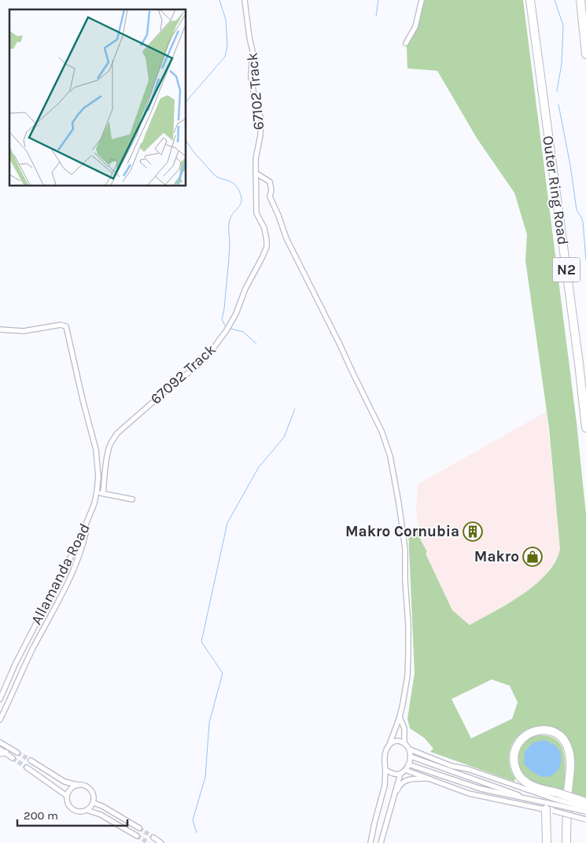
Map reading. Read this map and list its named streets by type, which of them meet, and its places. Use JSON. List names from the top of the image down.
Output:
{
  "streets": {
    "highway": ["Outer Ring Road", "N2"],
    "street": ["67102 Track", "67092 Track", "Allamanda Road"]
  },
  "crossings": [
    ["67102 Track", "67092 Track"]
  ],
  "places": {
    "building": ["Makro Cornubia"],
    "shop": ["Makro"]
  },
  "scale_bar": "200 m"
}
